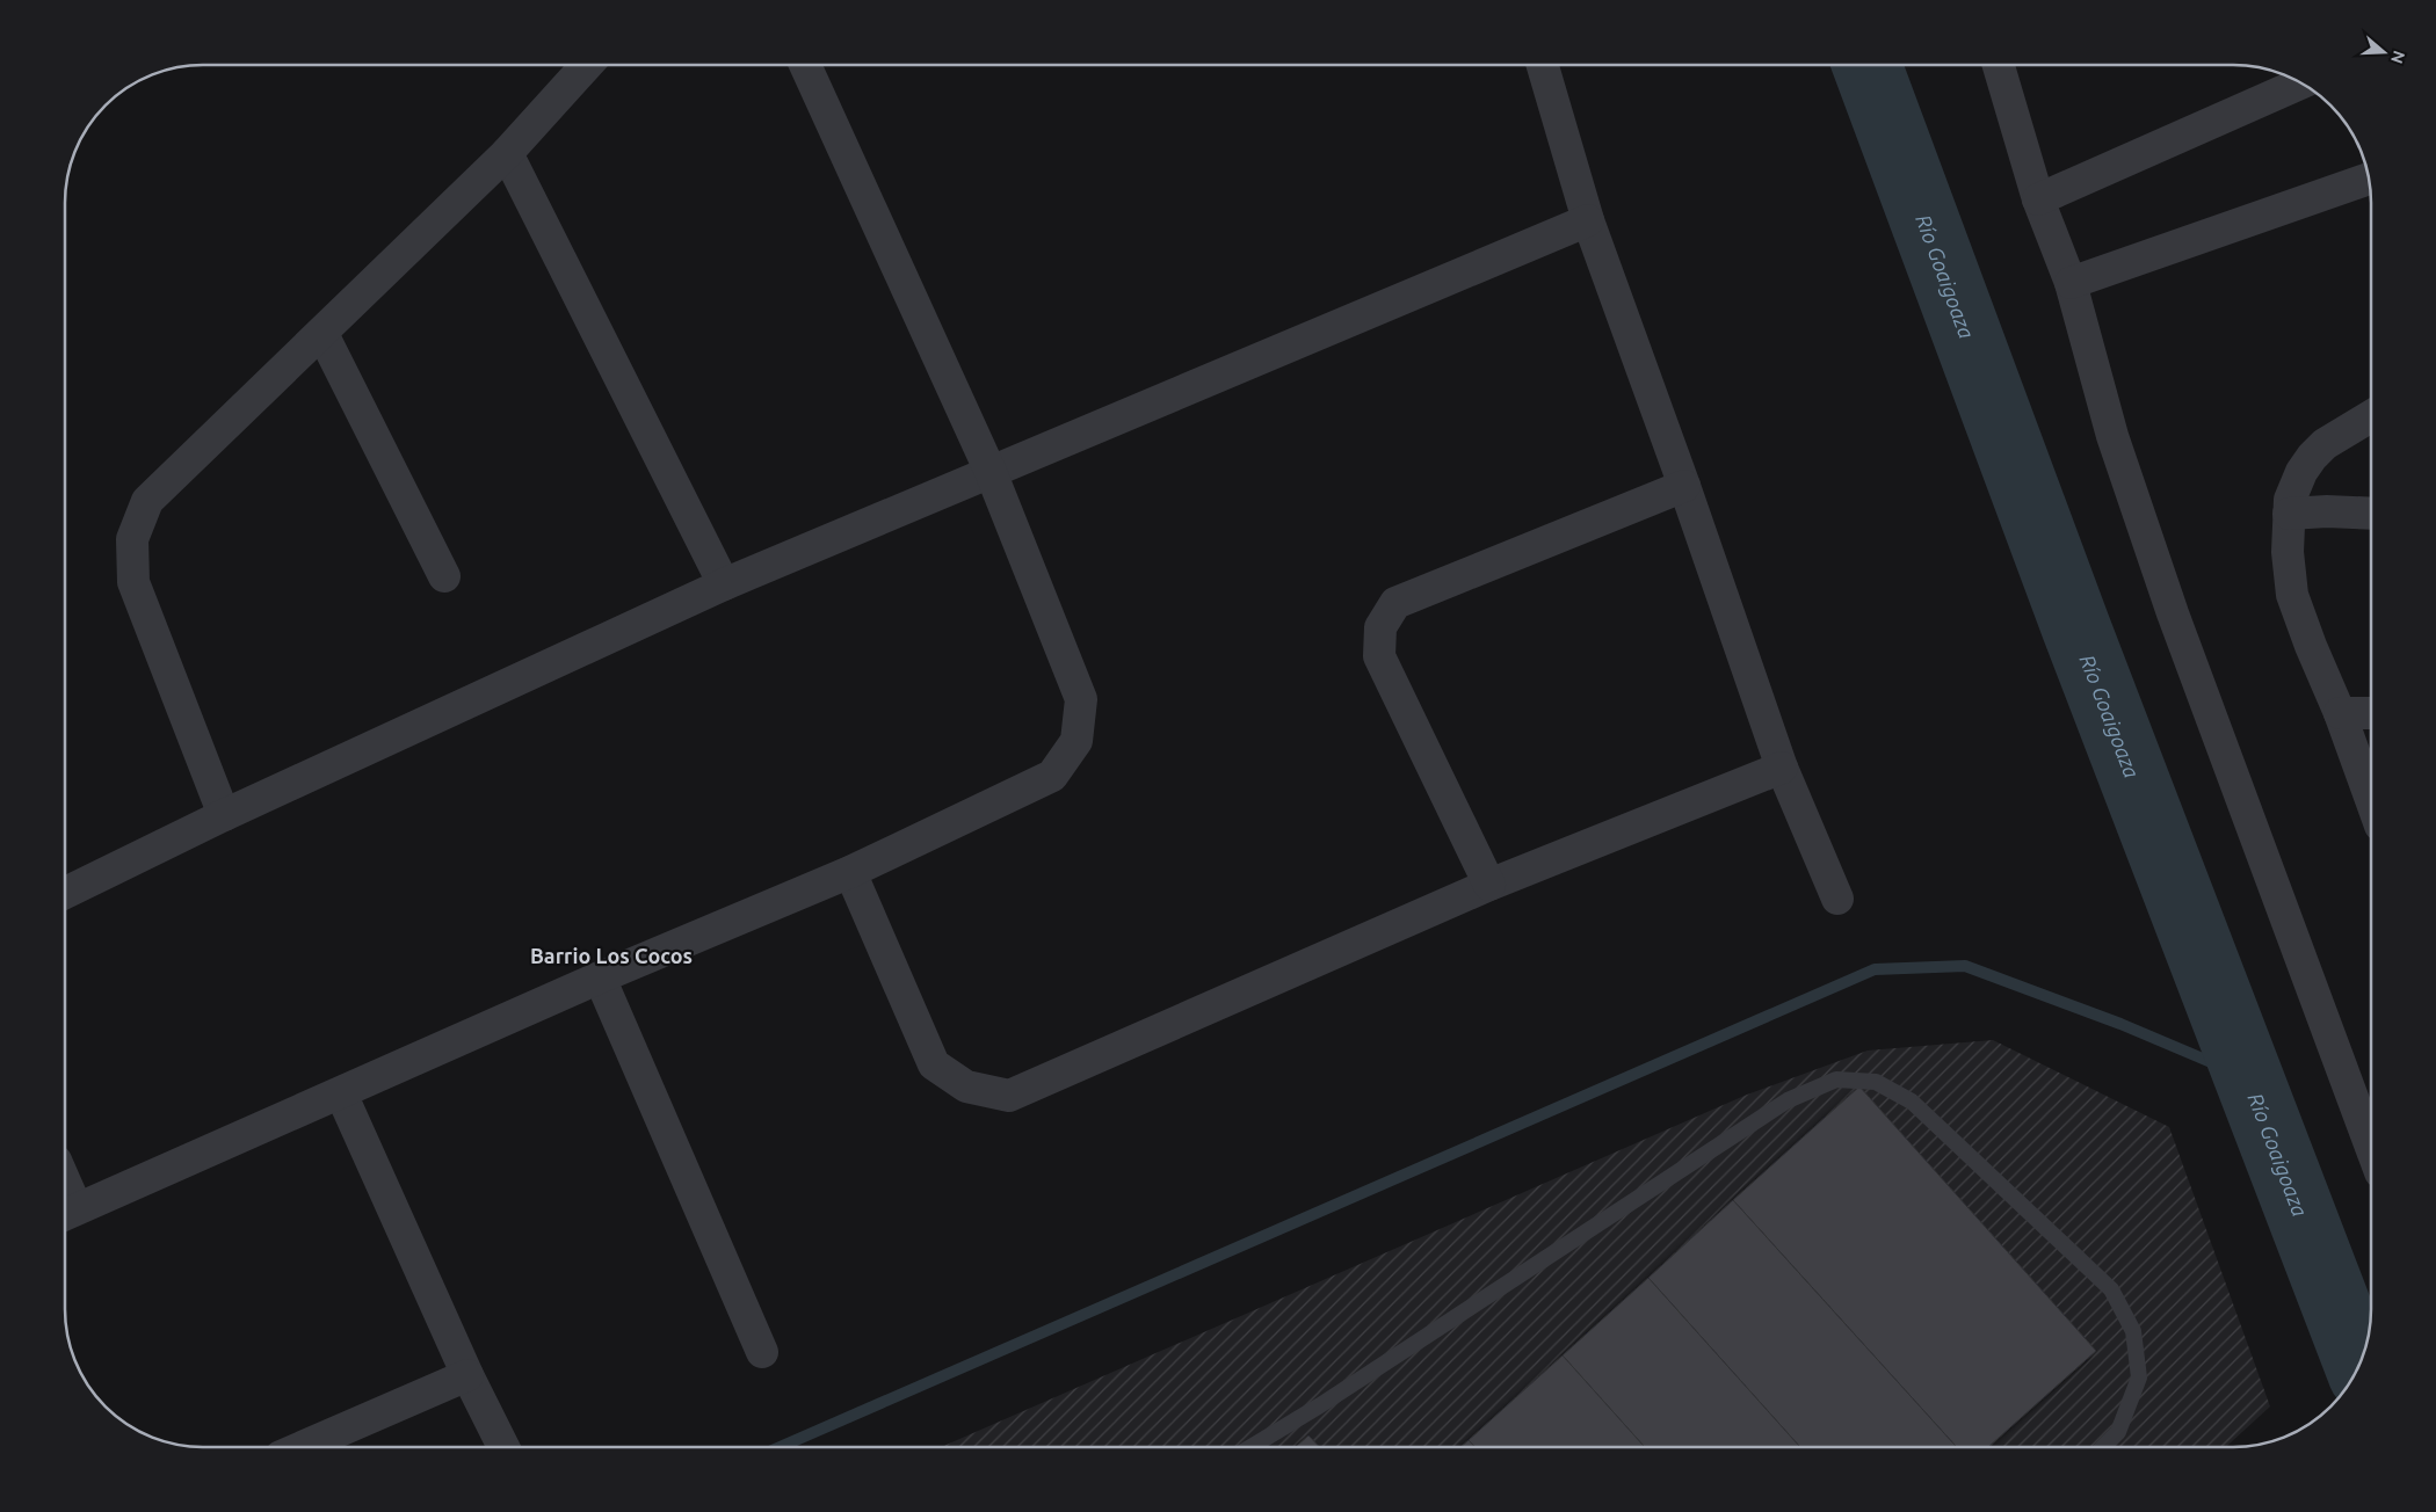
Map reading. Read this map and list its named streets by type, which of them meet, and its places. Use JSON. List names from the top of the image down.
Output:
{
  "districts": ["Barrio Los Cocos"],
  "water": ["Río Goaigoaza"],
  "north": "right"
}
